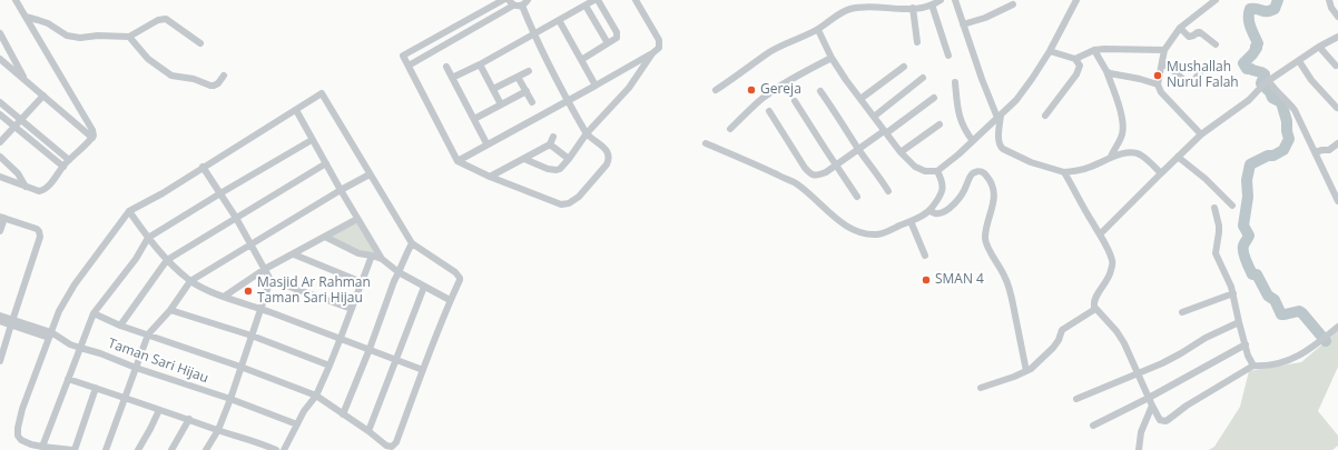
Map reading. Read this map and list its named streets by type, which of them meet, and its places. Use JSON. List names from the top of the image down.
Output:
{
  "streets": {
    "street": ["Taman Sari Hijau"]
  },
  "places": [
    "Mushallah Nurul Falah",
    "Gereja",
    "SMAN 4",
    "Masjid Ar Rahman Taman Sari Hijau"
  ]
}
